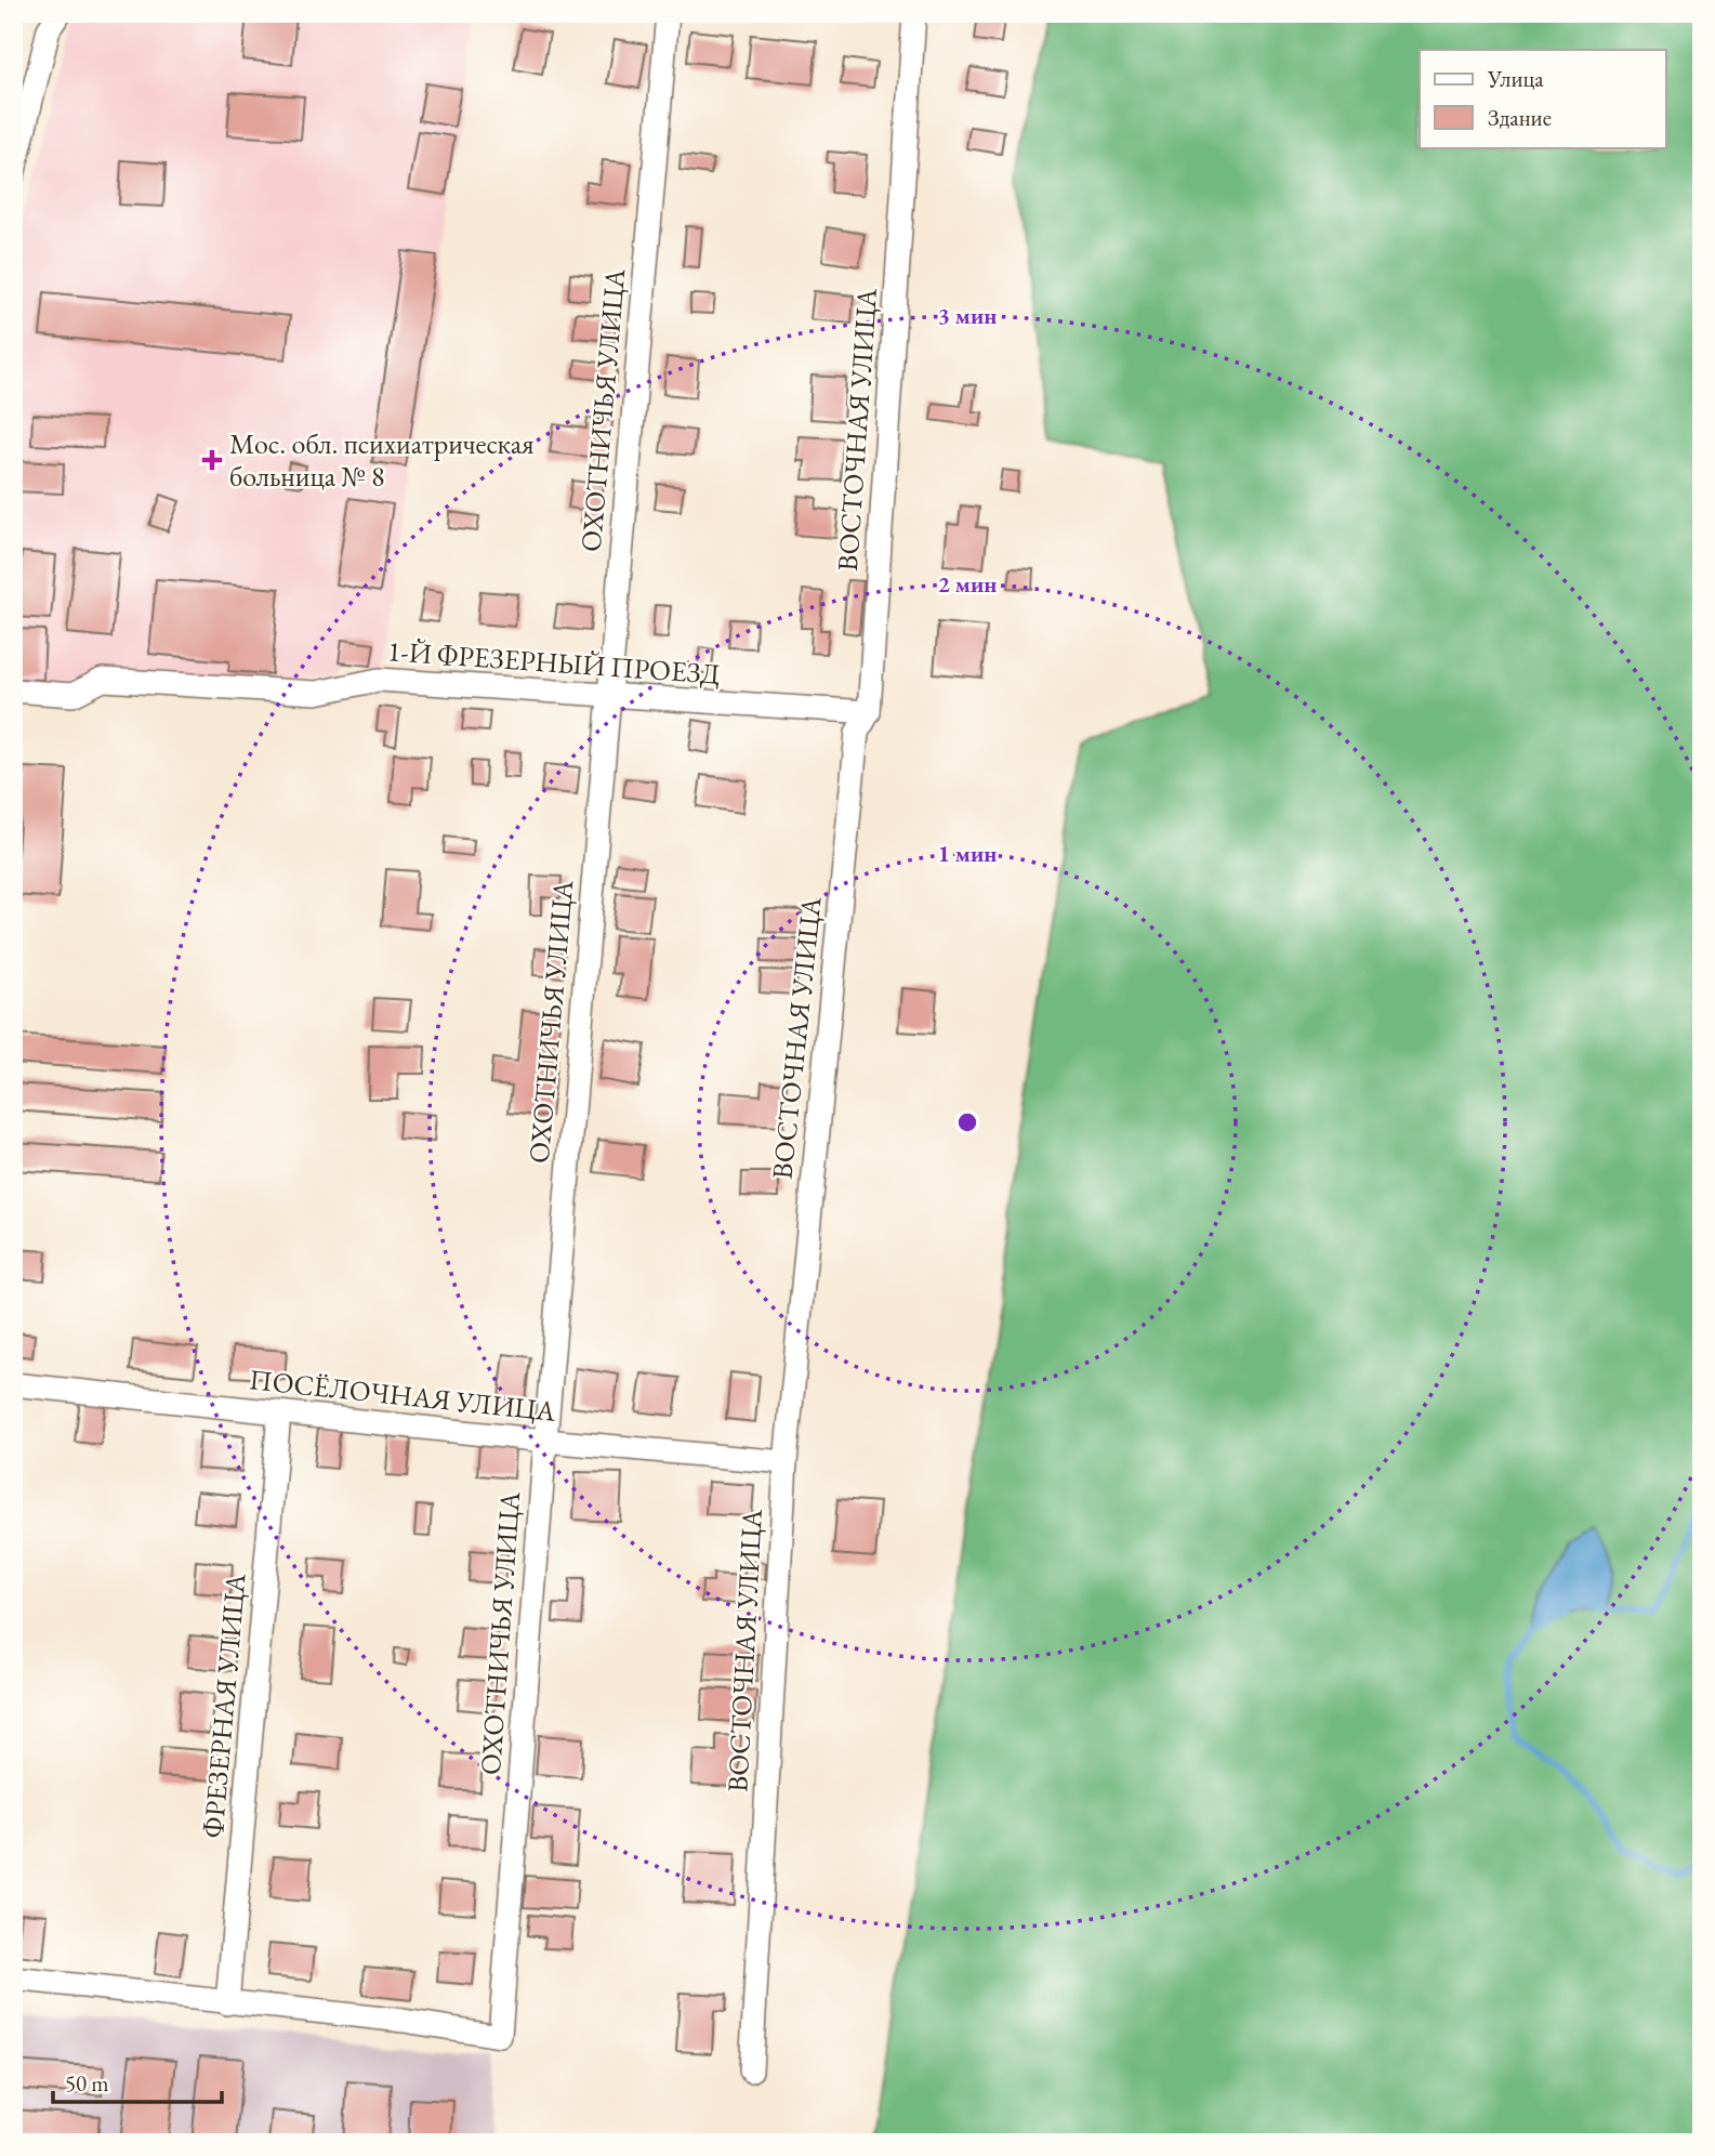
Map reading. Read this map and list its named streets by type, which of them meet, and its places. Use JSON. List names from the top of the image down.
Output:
{
  "streets": {
    "street": [
      "ОХОТНИЧЬЯ УЛИЦА",
      "ВОСТОЧНАЯ УЛИЦА",
      "1-Й ФРЕЗЕРНЫЙ ПРОЕЗД",
      "ПОСЁЛОЧНАЯ УЛИЦА",
      "ФРЕЗЕРНАЯ УЛИЦА"
    ]
  },
  "crossings": [
    ["ОХОТНИЧЬЯ УЛИЦА", "1-Й ФРЕЗЕРНЫЙ ПРОЕЗД"],
    ["ОХОТНИЧЬЯ УЛИЦА", "ПОСЁЛОЧНАЯ УЛИЦА"],
    ["ОХОТНИЧЬЯ УЛИЦА", "ФРЕЗЕРНАЯ УЛИЦА"],
    ["ВОСТОЧНАЯ УЛИЦА", "1-Й ФРЕЗЕРНЫЙ ПРОЕЗД"],
    ["ВОСТОЧНАЯ УЛИЦА", "ПОСЁЛОЧНАЯ УЛИЦА"],
    ["ПОСЁЛОЧНАЯ УЛИЦА", "ФРЕЗЕРНАЯ УЛИЦА"]
  ],
  "places": {
    "health": ["Мос. обл. психиатрическая больница № 8"]
  },
  "legend": ["Улица", "Здание"],
  "scale_bar": "50 m",
  "rings": ["3 мин", "2 мин", "1 мин"]
}
